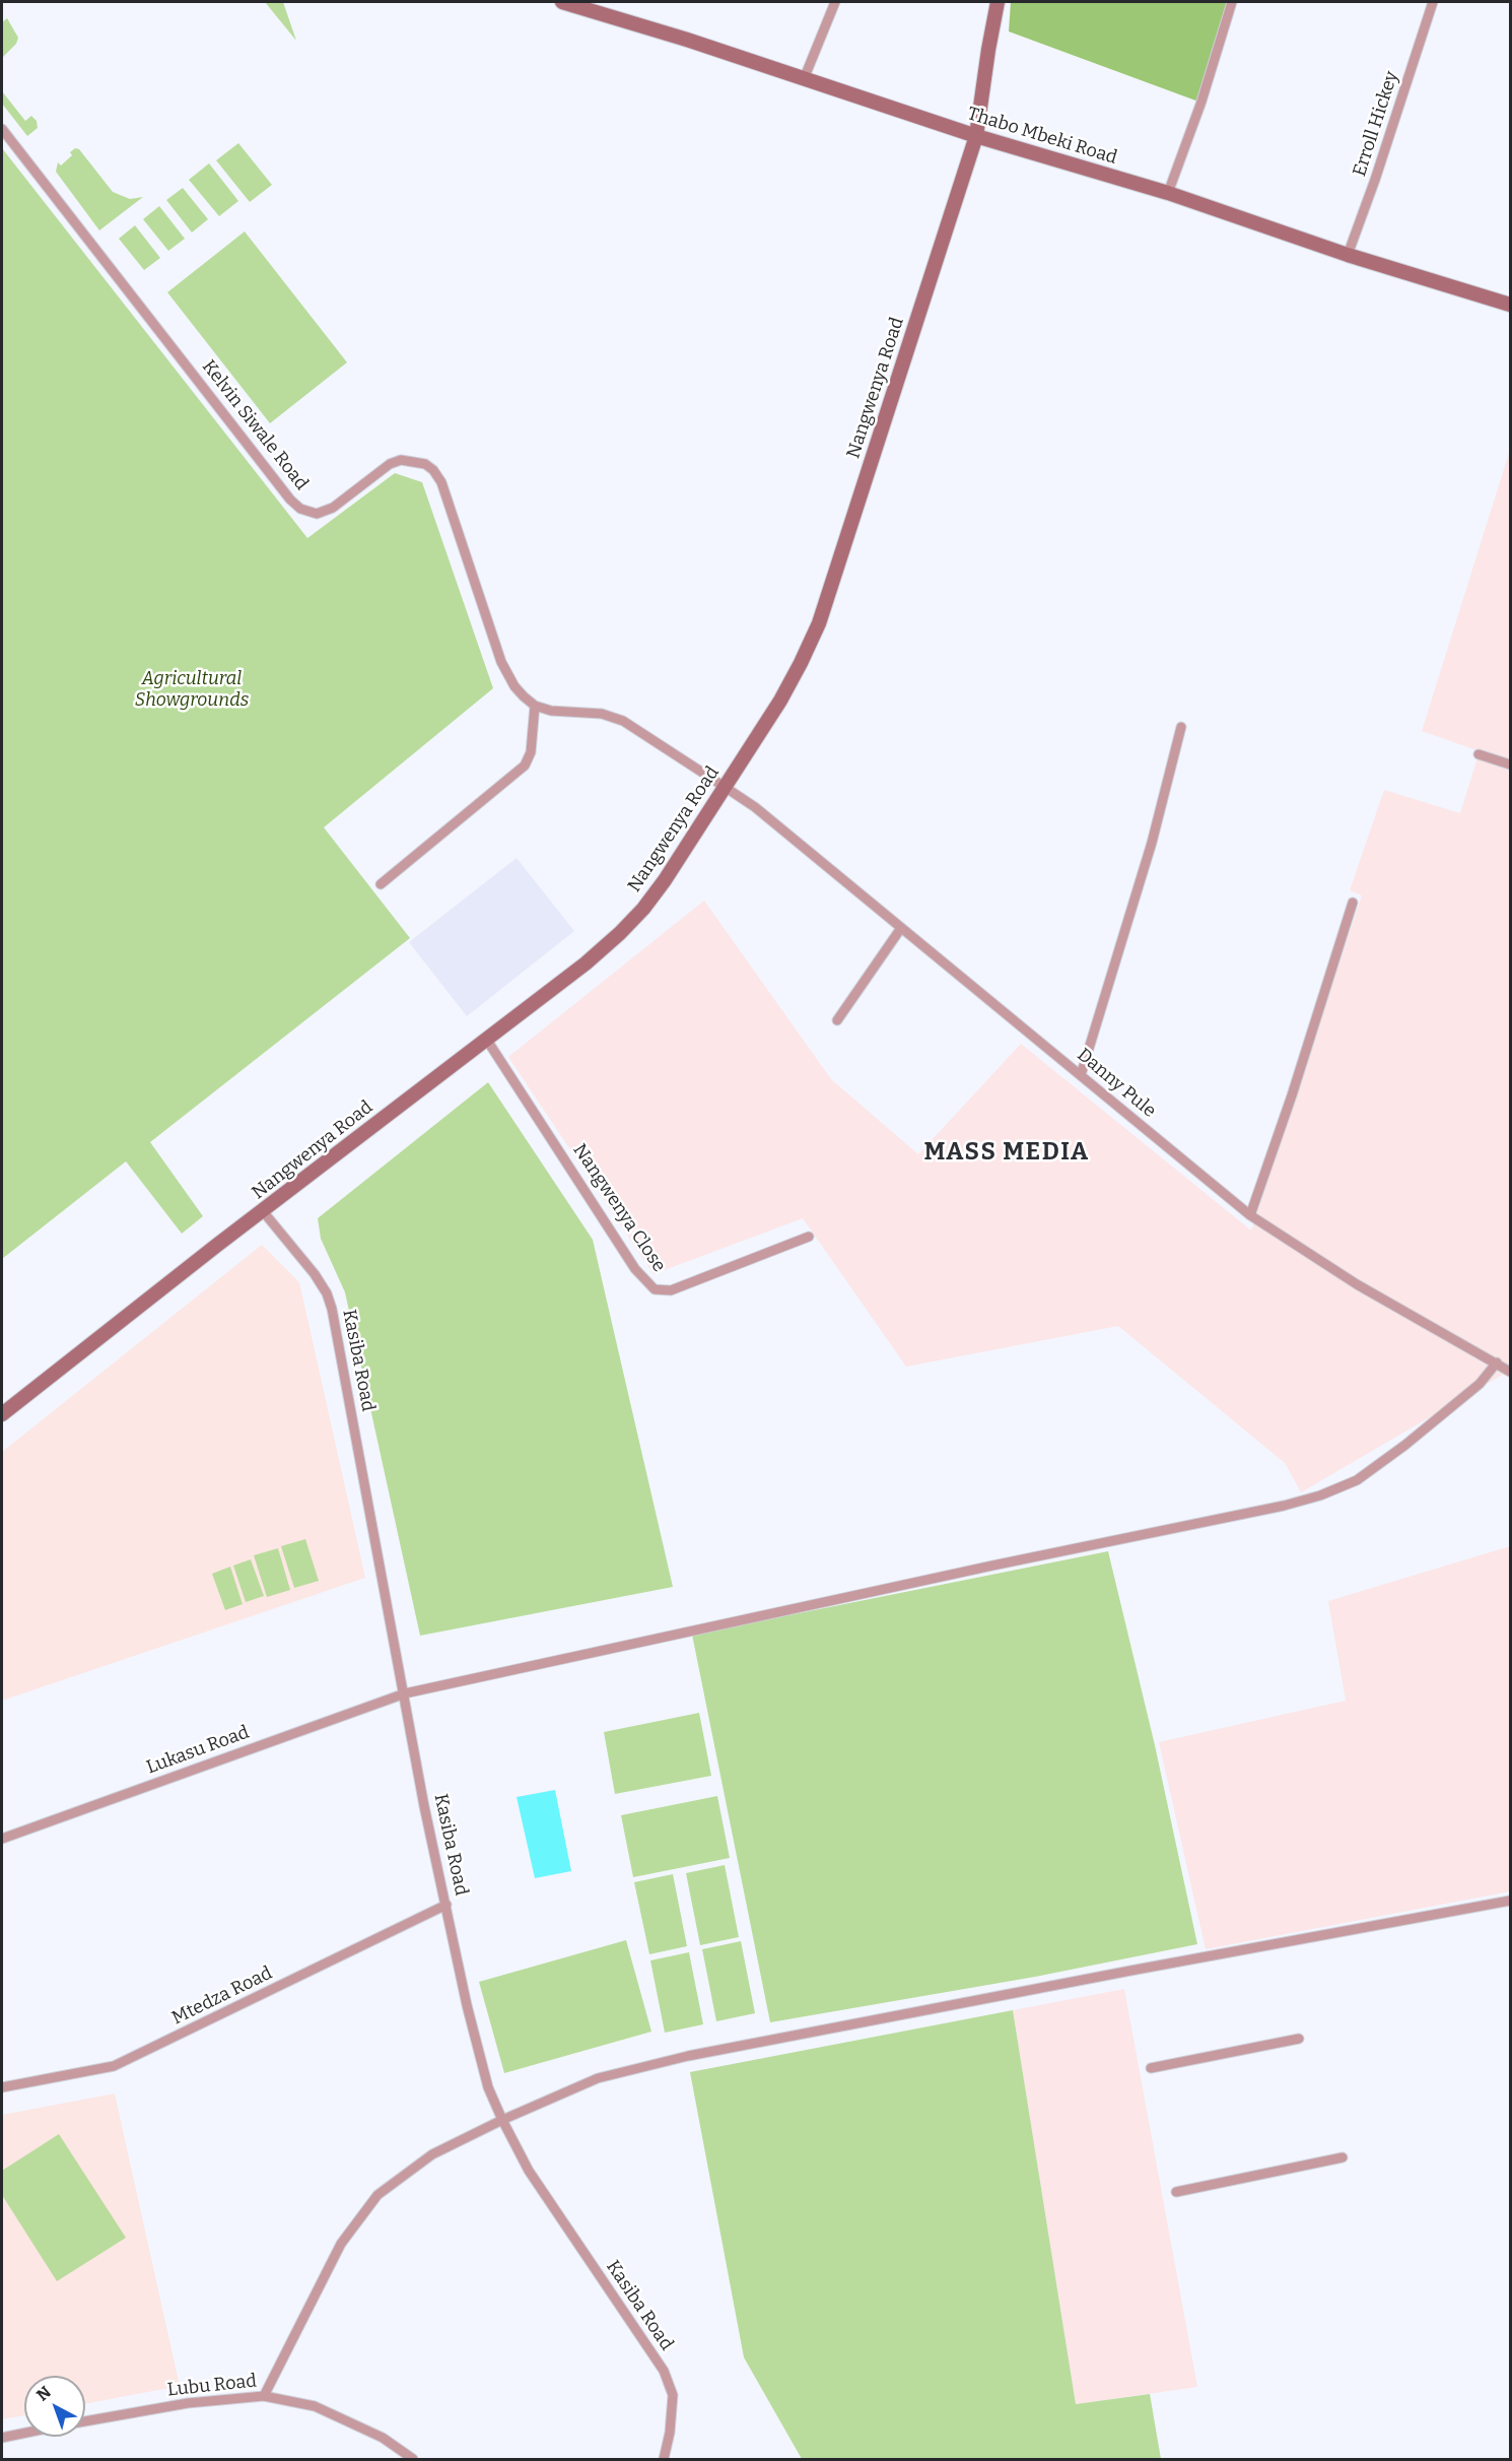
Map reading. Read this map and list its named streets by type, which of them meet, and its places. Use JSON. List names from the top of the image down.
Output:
{
  "streets": {
    "main road": ["Thabo Mbeki Road", "Nangwenya Road"],
    "street": [
      "Erroll Hickey",
      "Kelvin Siwale Road",
      "Danny Pule",
      "Nangwenya Close",
      "Kasiba Road",
      "Lukasu Road",
      "Mtedza Road",
      "Lubu Road"
    ]
  },
  "crossings": [
    ["Erroll Hickey", "Thabo Mbeki Road"],
    ["Thabo Mbeki Road", "Nangwenya Road"],
    ["Nangwenya Road", "Danny Pule"],
    ["Nangwenya Road", "Nangwenya Close"],
    ["Nangwenya Road", "Kasiba Road"],
    ["Danny Pule", "Lukasu Road"],
    ["Kasiba Road", "Lukasu Road"],
    ["Kasiba Road", "Mtedza Road"]
  ],
  "districts": ["MASS MEDIA"],
  "parks": ["Agricultural Showgrounds"],
  "north": "top left"
}
